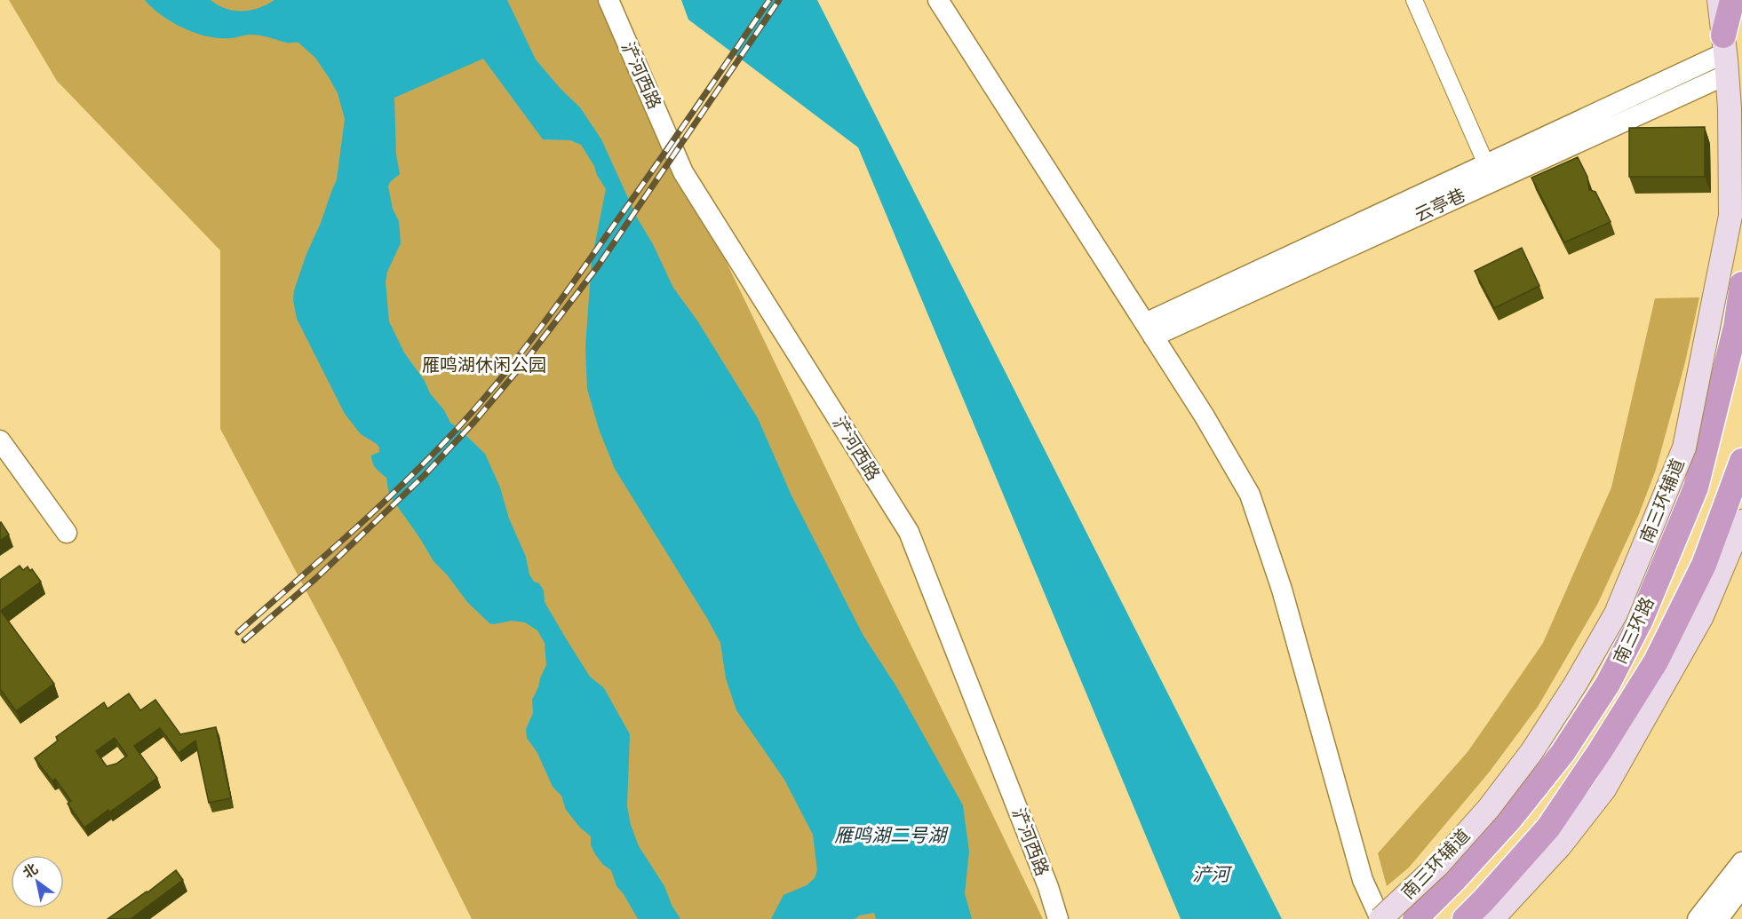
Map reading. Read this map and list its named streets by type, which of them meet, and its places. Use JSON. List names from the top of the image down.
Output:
{
  "streets": {
    "highway": ["南三环路"],
    "main road": ["南三环辅道"],
    "street": ["浐河西路", "云亭巷"]
  },
  "crossings": [
    ["云亭巷", "南三环辅道"]
  ],
  "water": ["雁鸣湖二号湖", "浐河"],
  "parks": ["雁鸣湖休闲公园"],
  "north": "top left"
}
